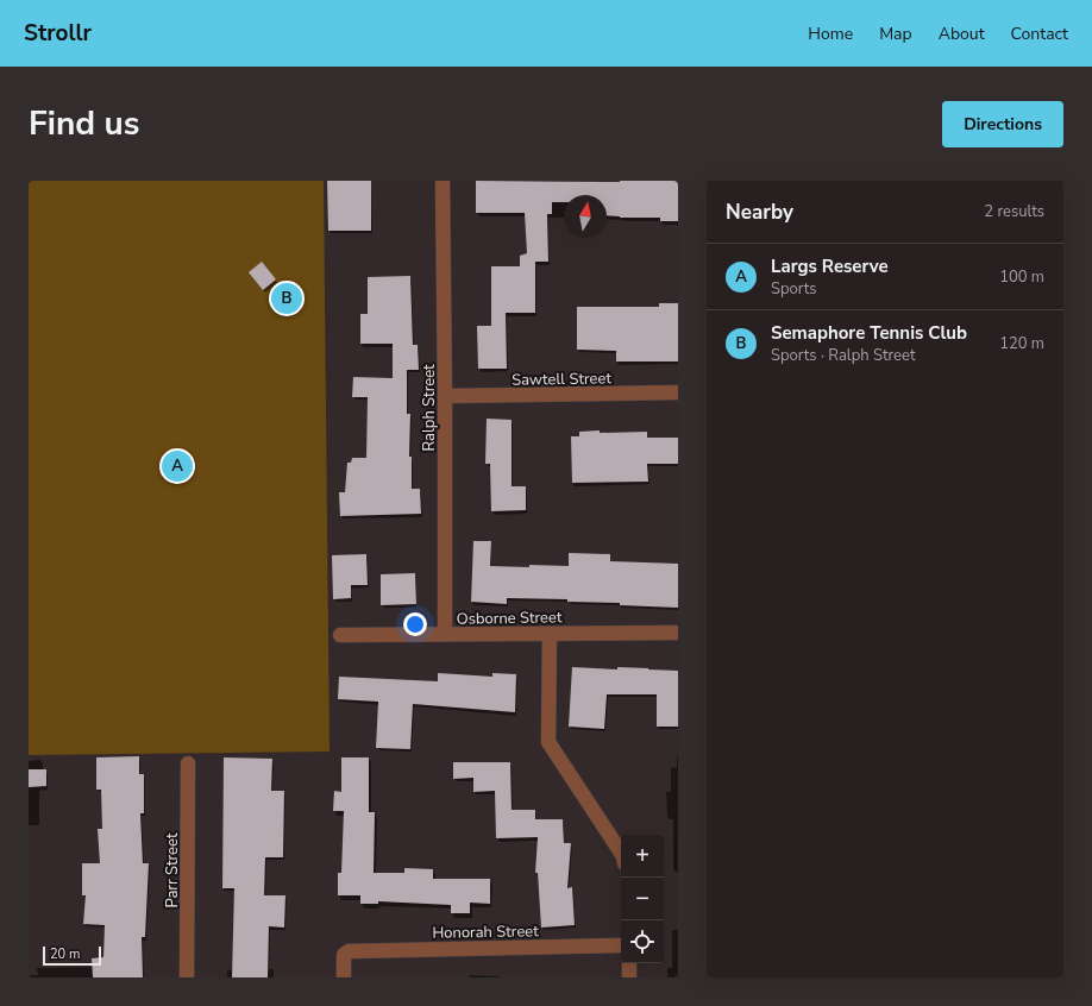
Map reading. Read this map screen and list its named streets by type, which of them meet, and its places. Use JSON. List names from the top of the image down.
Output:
{
  "streets": {
    "street": [
      "Sawtell Street",
      "Ralph Street",
      "Osborne Street",
      "Parr Street",
      "Honorah Street"
    ]
  },
  "crossings": [
    ["Sawtell Street", "Ralph Street"],
    ["Ralph Street", "Osborne Street"]
  ],
  "scale_bar": "20 m",
  "north": "top",
  "page": {
    "header": "Strollr",
    "nav": [
      "Home",
      "Map",
      "About",
      "Contact"
    ],
    "title": "Find us",
    "buttons": "Directions",
    "heading": ["Nearby", "2 results"],
    "list": [
      {
        "mark": "A",
        "name": "Largs Reserve",
        "note": "Sports",
        "value": "100 m"
      },
      {
        "mark": "B",
        "name": "Semaphore Tennis Club",
        "note": "Sports · Ralph Street",
        "value": "120 m"
      }
    ],
    "pins": ["B", "A"],
    "map_buttons": ["+", "−"],
    "scale": "20 m"
  }
}
